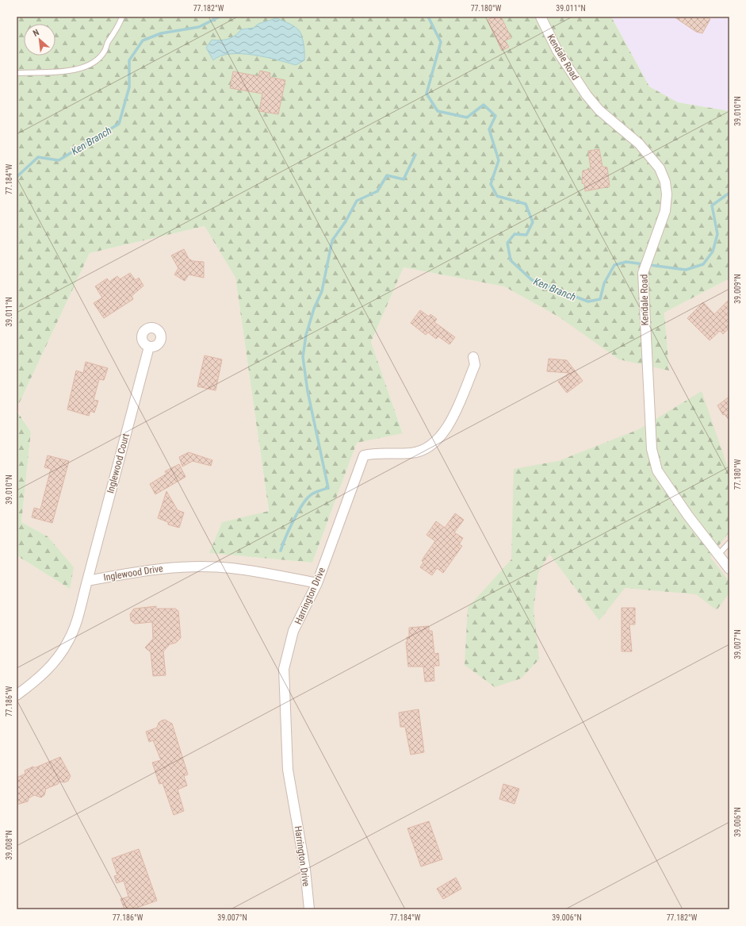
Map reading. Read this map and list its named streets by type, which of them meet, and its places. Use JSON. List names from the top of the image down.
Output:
{
  "streets": {
    "street": [
      "Kendale Road",
      "Inglewood Court",
      "Inglewood Drive",
      "Harrington Drive"
    ]
  },
  "crossings": [
    ["Inglewood Court", "Inglewood Drive"],
    ["Inglewood Drive", "Harrington Drive"]
  ],
  "water": ["Ken Branch"],
  "north": "top left",
  "coordinates": [
    "77.182°W",
    "77.180°W",
    "39.011°N",
    "39.010°N",
    "77.184°W",
    "39.009°N",
    "39.007°N",
    "77.186°W",
    "39.006°N",
    "39.008°N"
  ]
}
